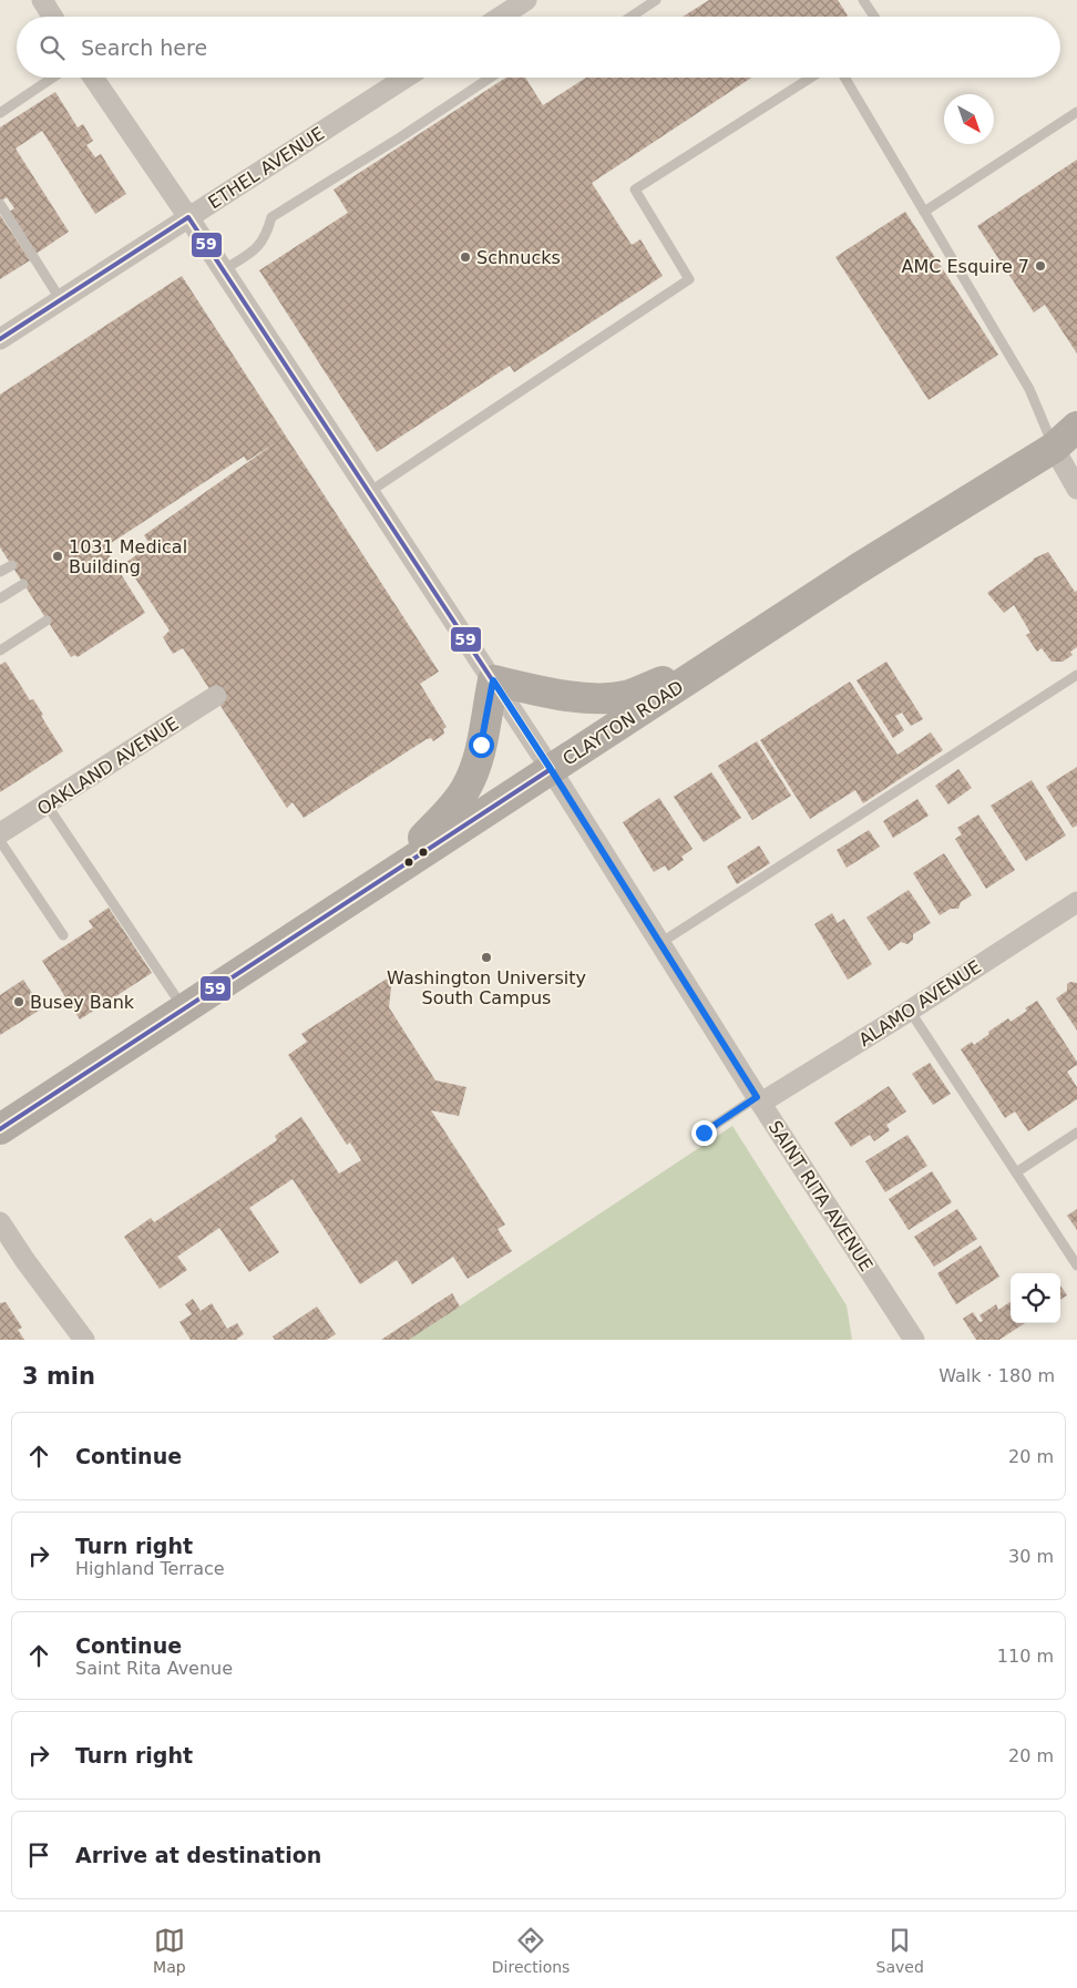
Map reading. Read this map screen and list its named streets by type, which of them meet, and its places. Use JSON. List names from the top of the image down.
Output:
{
  "streets": {
    "main road": ["CLAYTON ROAD"],
    "street": [
      "ETHEL AVENUE",
      "OAKLAND AVENUE",
      "ALAMO AVENUE",
      "SAINT RITA AVENUE"
    ]
  },
  "crossings": [
    ["ETHEL AVENUE", "SAINT RITA AVENUE"],
    ["CLAYTON ROAD", "SAINT RITA AVENUE"],
    ["ALAMO AVENUE", "SAINT RITA AVENUE"]
  ],
  "places": [
    "Schnucks",
    "AMC Esquire 7",
    "1031 Medical Building",
    "Washington University South Campus",
    "Busey Bank"
  ],
  "lines": ["transit line 59"],
  "north": "bottom right",
  "page": {
    "search": "Search here",
    "heading": ["3 min", "Walk · 180 m"],
    "list": [
      ["Continue", "20 m"],
      ["Turn right", "Highland Terrace", "30 m"],
      ["Continue", "Saint Rita Avenue", "110 m"],
      ["Turn right", "20 m"],
      "Arrive at destination"
    ],
    "nav": ["Map", "Directions", "Saved"]
  }
}
